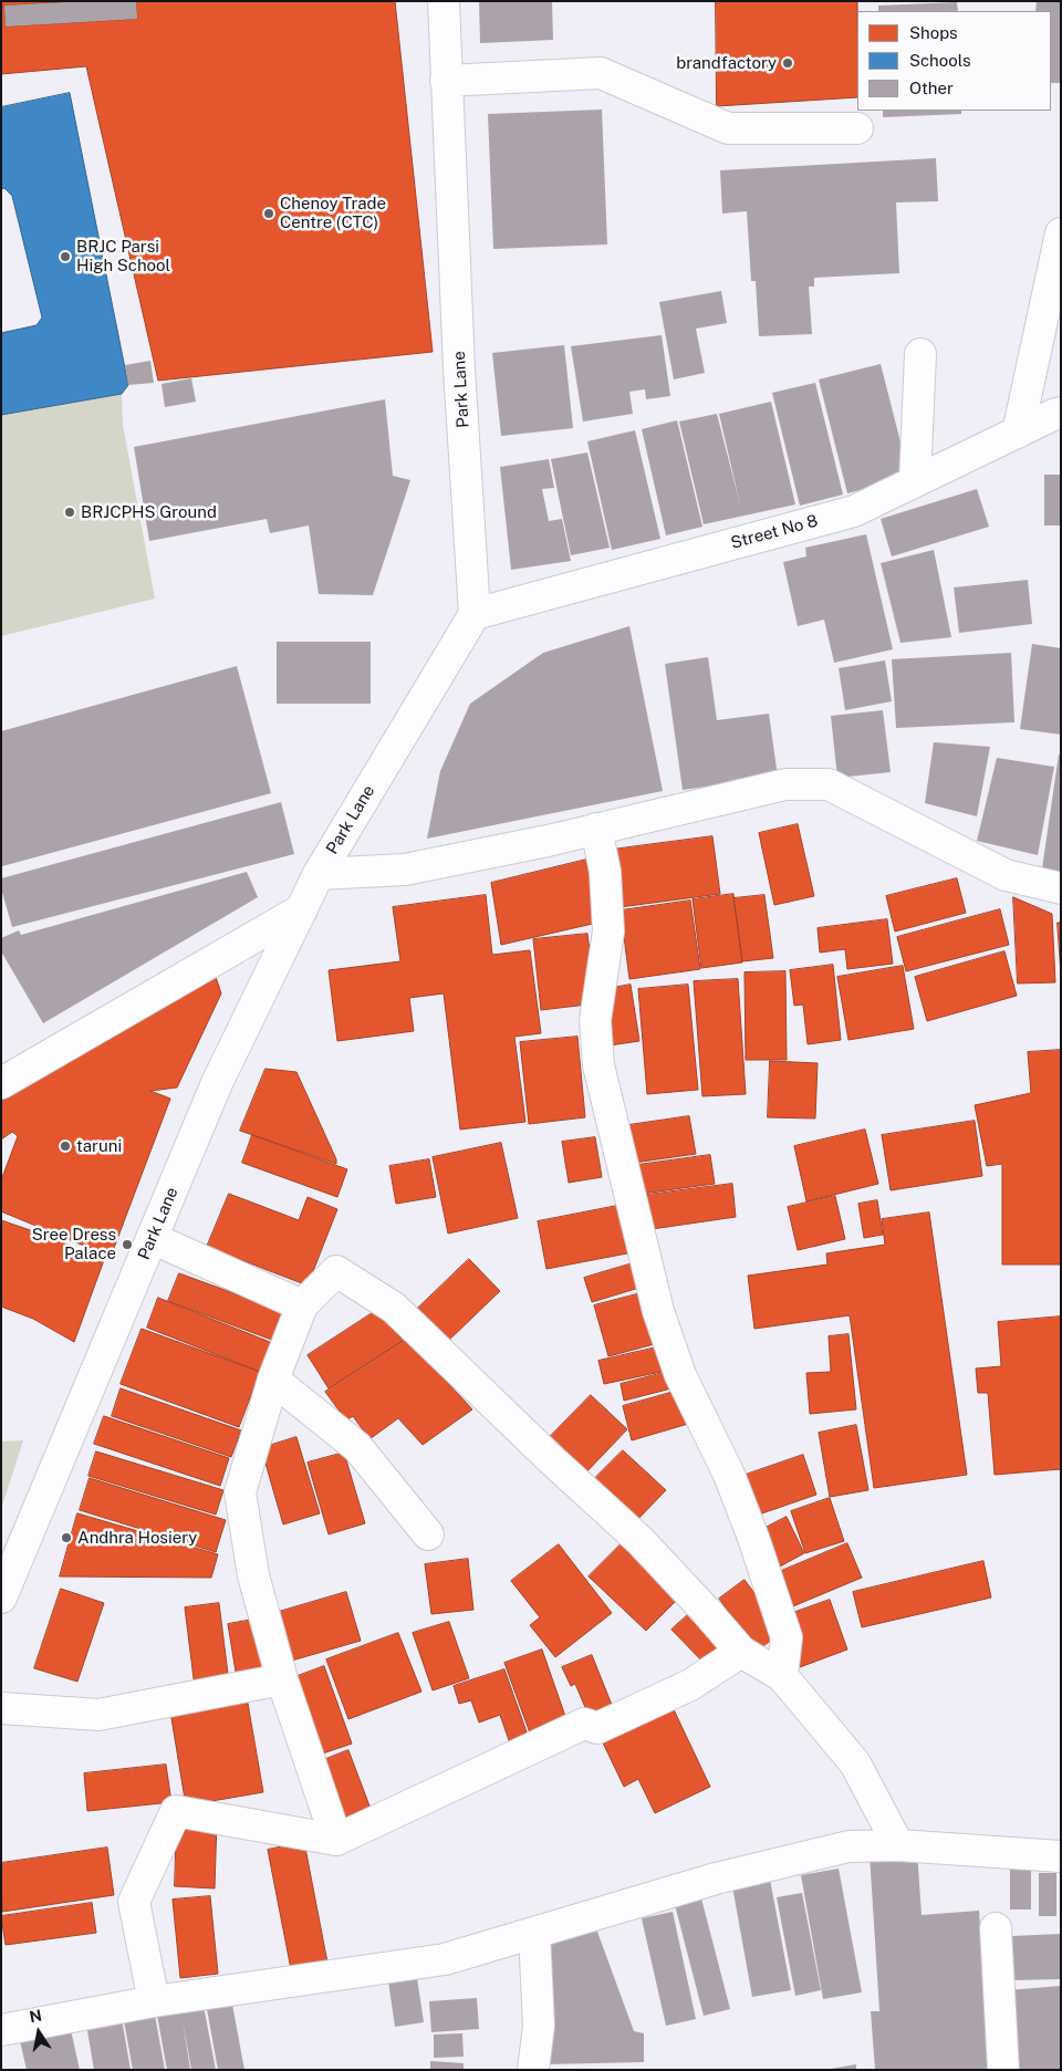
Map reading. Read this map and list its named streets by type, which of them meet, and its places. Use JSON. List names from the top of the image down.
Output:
{
  "streets": {
    "street": ["Park Lane", "Street No 8"]
  },
  "crossings": [
    ["Park Lane", "Street No 8"]
  ],
  "places": [
    "brandfactory",
    "Chenoy Trade Centre (CTC)",
    "BRJC Parsi High School",
    "BRJCPHS Ground",
    "taruni",
    "Sree Dress Palace",
    "Andhra Hosiery"
  ],
  "legend": ["Shops", "Schools", "Other"],
  "north": "top"
}
